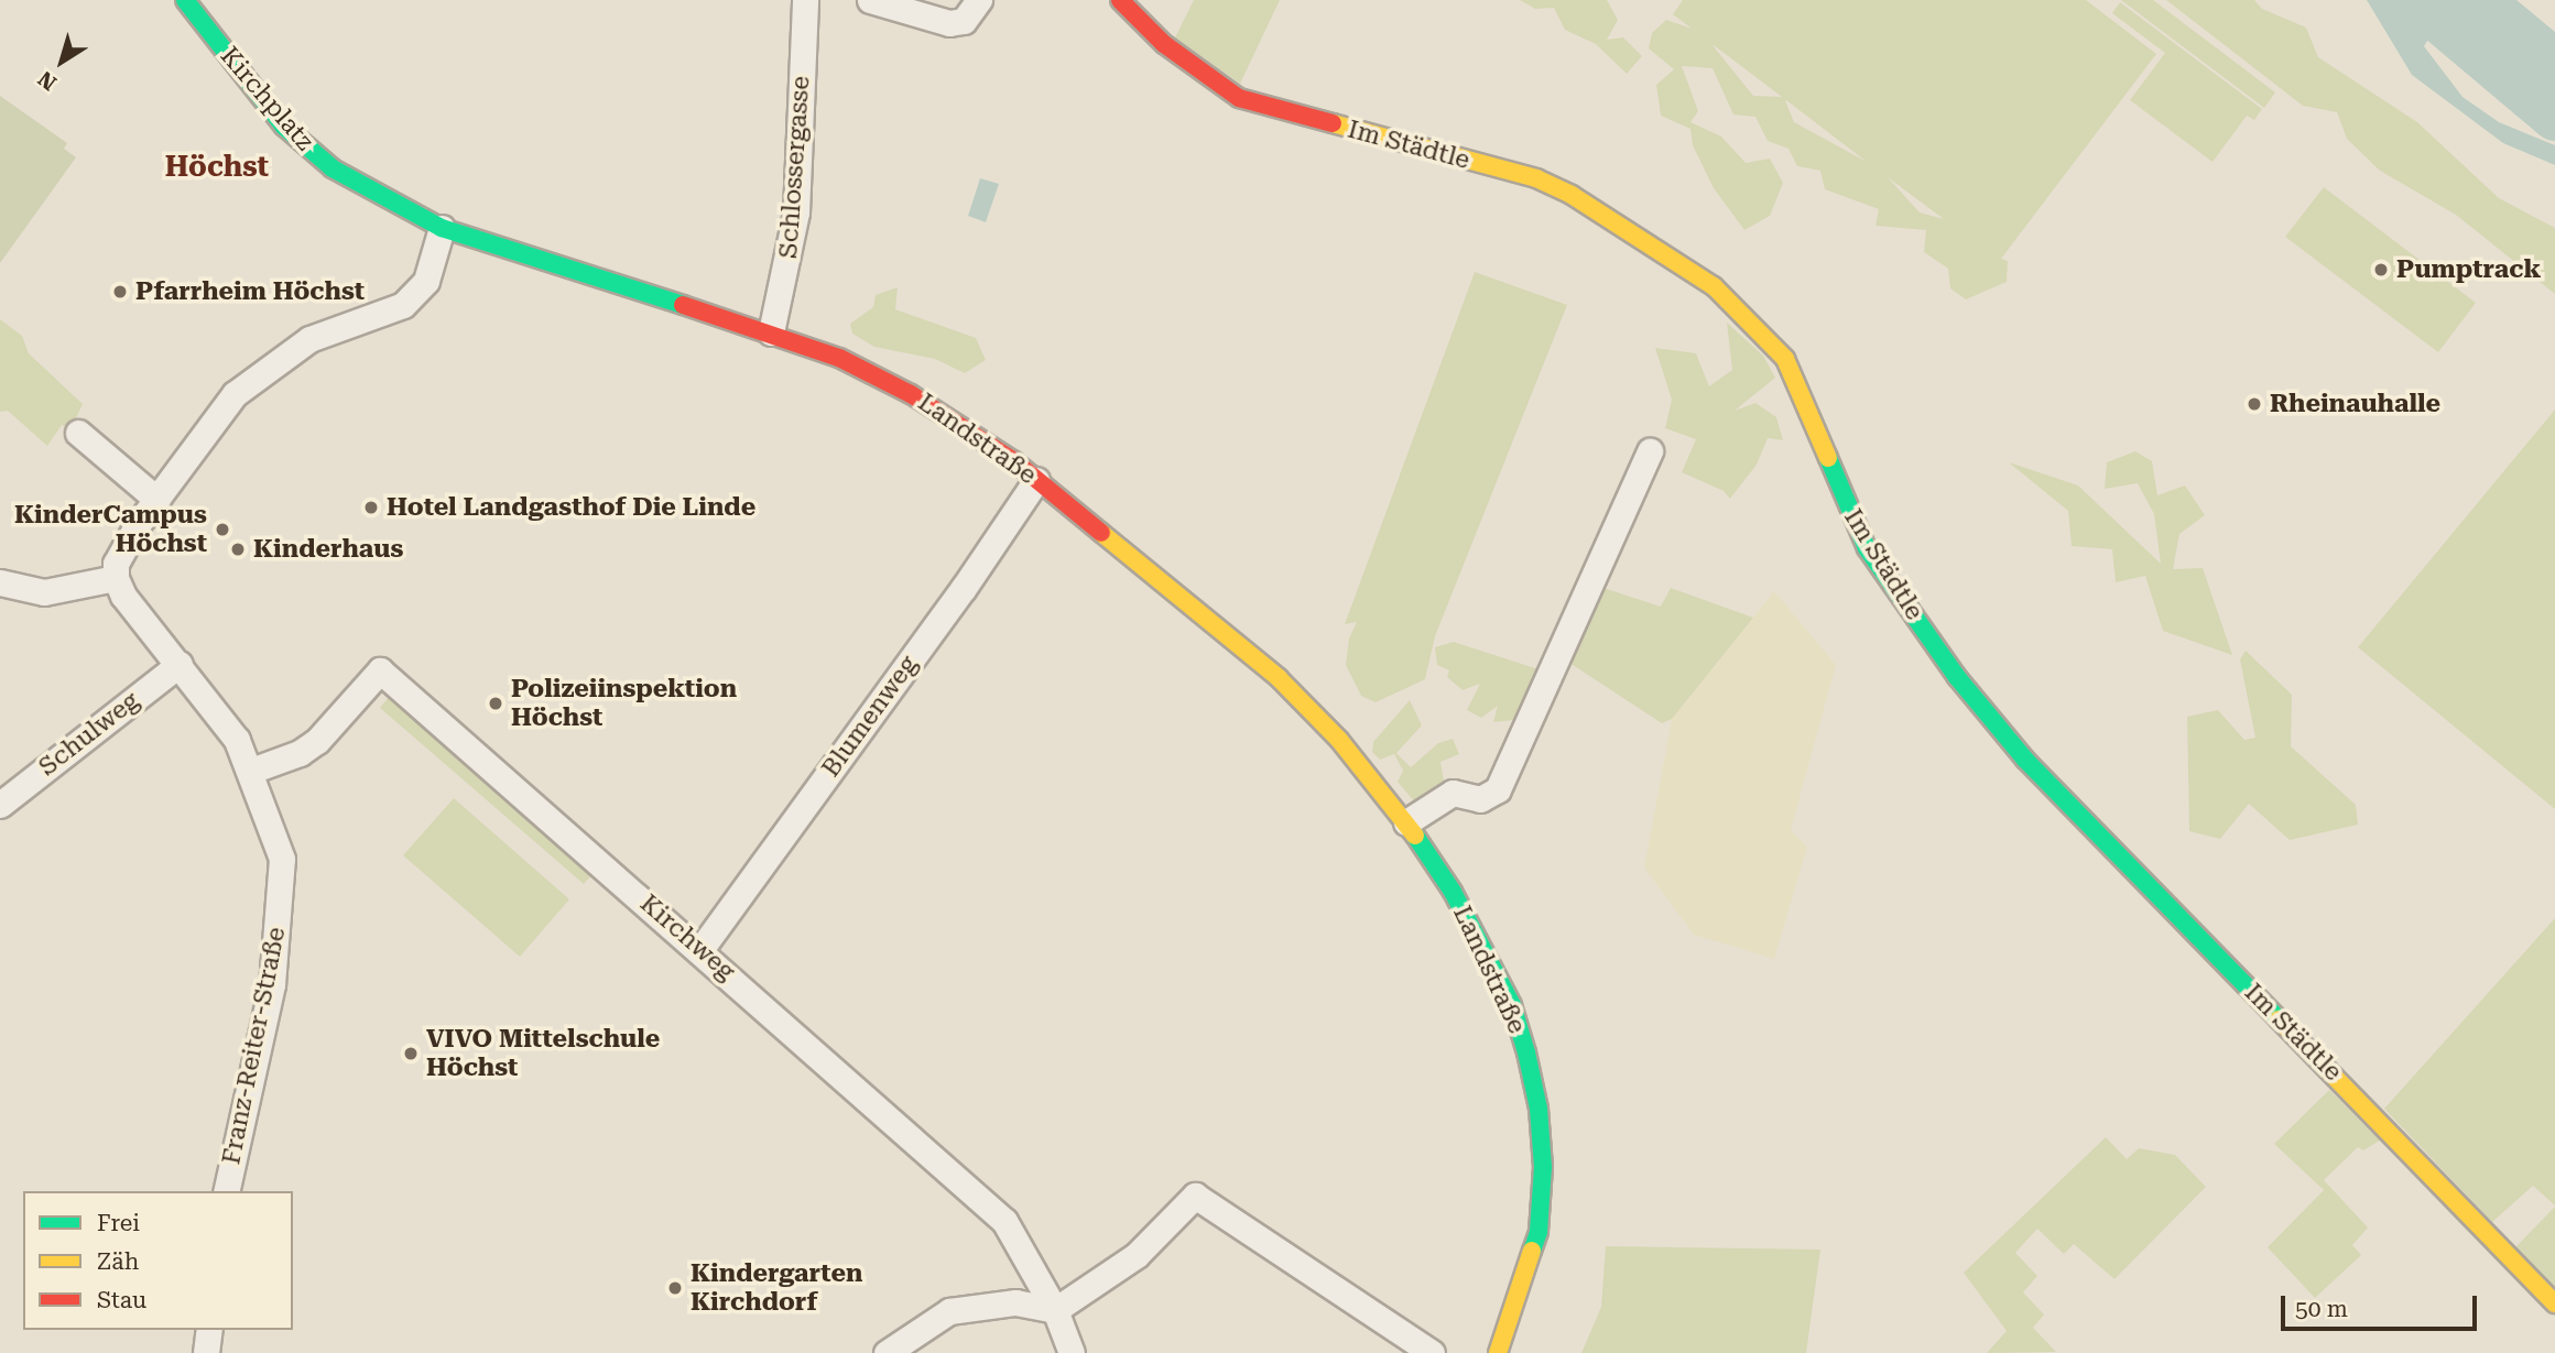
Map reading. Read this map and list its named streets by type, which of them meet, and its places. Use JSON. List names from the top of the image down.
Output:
{
  "streets": {
    "main road": ["Kirchplatz", "Im Städtle", "Landstraße"],
    "street": [
      "Schlossergasse",
      "Blumenweg",
      "Schulweg",
      "Kirchweg",
      "Franz-Reiter-Straße"
    ]
  },
  "crossings": [
    ["Kirchplatz", "Landstraße"],
    ["Schlossergasse", "Landstraße"],
    ["Landstraße", "Blumenweg"],
    ["Blumenweg", "Kirchweg"],
    ["Schulweg", "Franz-Reiter-Straße"],
    ["Kirchweg", "Franz-Reiter-Straße"]
  ],
  "districts": ["Höchst"],
  "places": [
    "Pumptrack",
    "Pfarrheim Höchst",
    "Rheinauhalle",
    "Hotel Landgasthof Die Linde",
    "KinderCampus Höchst",
    "Kinderhaus",
    "Polizeiinspektion Höchst",
    "VIVO Mittelschule Höchst",
    "Kindergarten Kirchdorf"
  ],
  "legend": ["Frei", "Zäh", "Stau"],
  "scale_bar": "50 m",
  "north": "bottom left"
}
